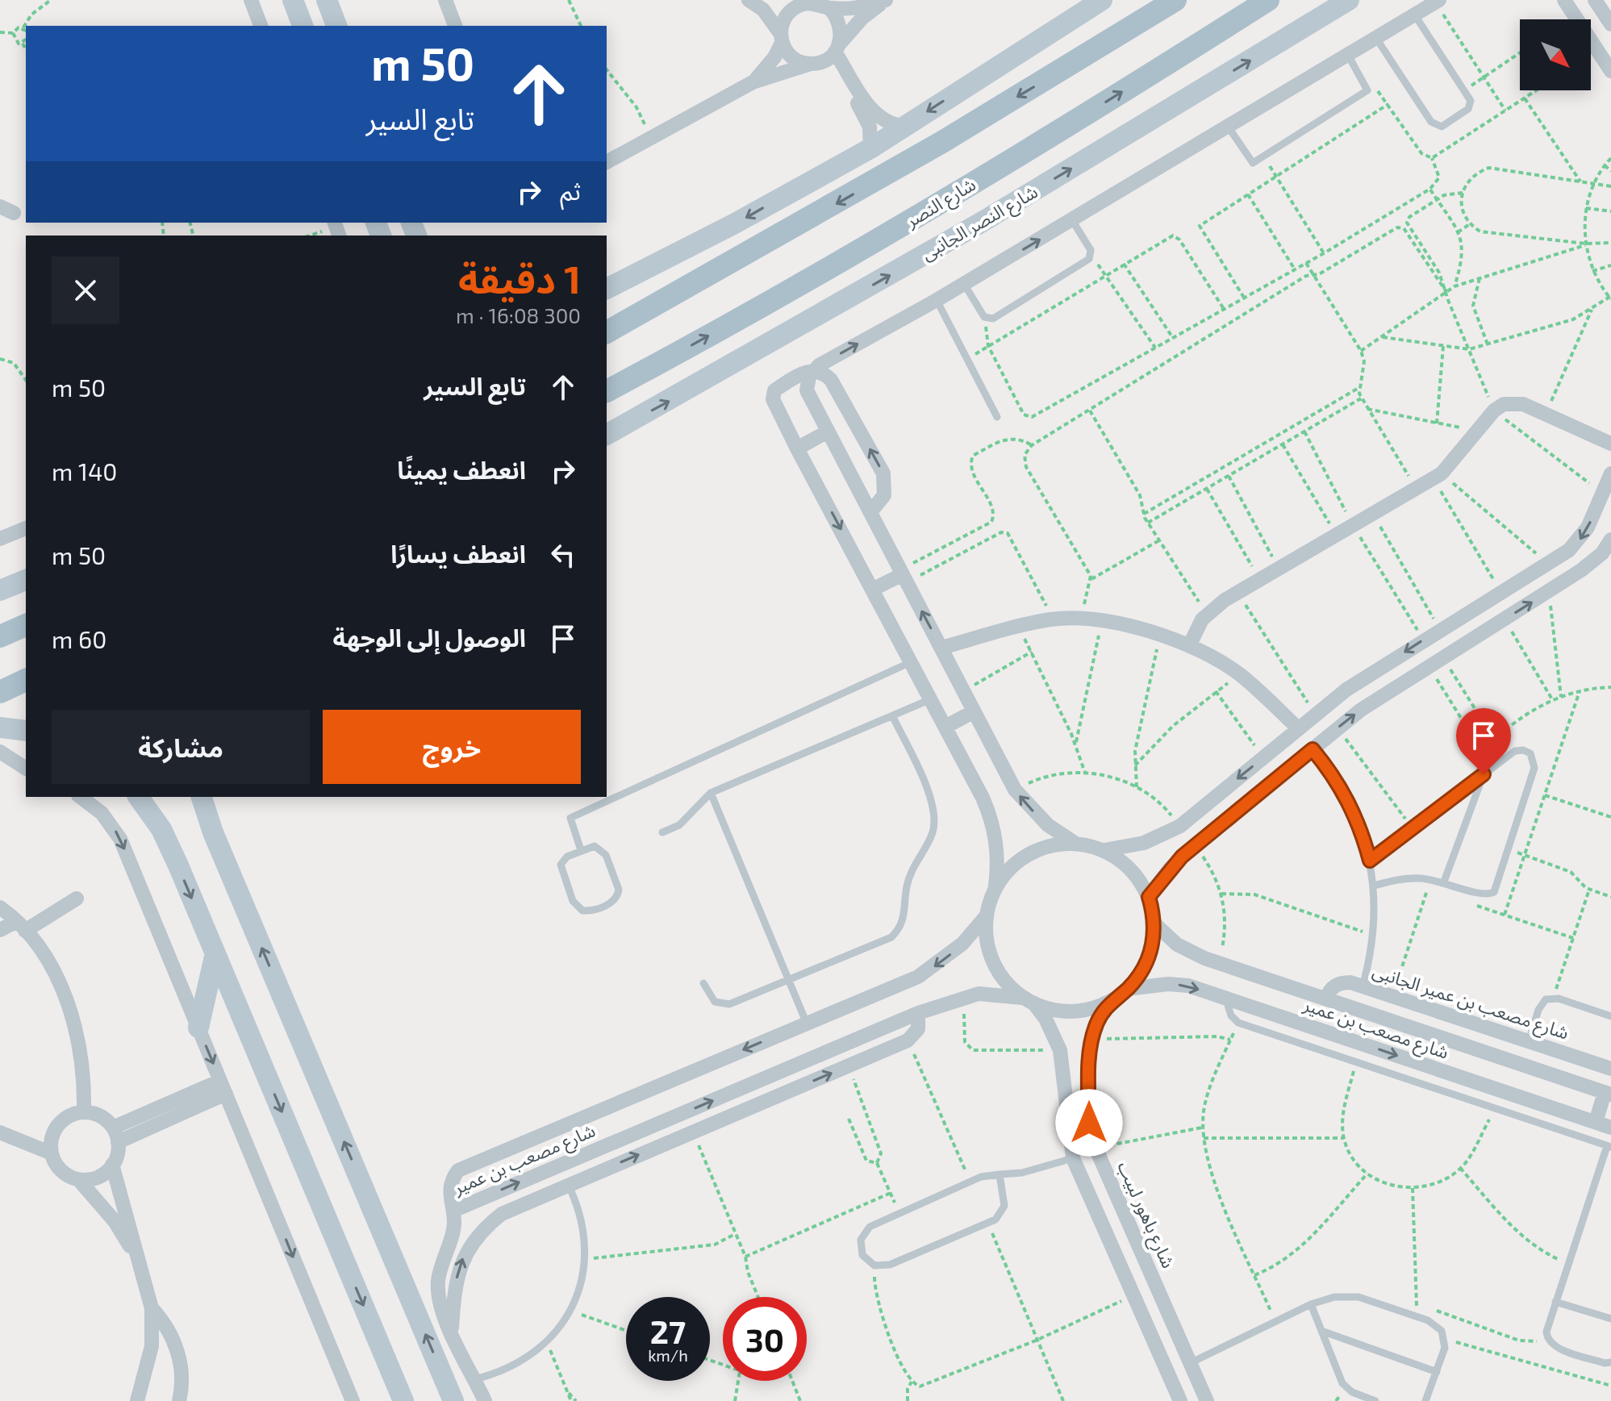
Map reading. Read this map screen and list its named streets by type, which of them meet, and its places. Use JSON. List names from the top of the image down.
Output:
{
  "streets": {
    "main road": ["شارع النصر"],
    "street": [
      "شارع النصر الجانبى",
      "شارع مصعب بن عمير الجانبى",
      "شارع مصعب بن عمير",
      "شارع باهور لبيب"
    ]
  },
  "crossings": [
    ["شارع مصعب بن عمير الجانبى", "شارع مصعب بن عمير"],
    ["شارع مصعب بن عمير", "شارع باهور لبيب"]
  ],
  "north": "bottom right",
  "page": {
    "turn": ["50 m", "تابع السير"],
    "then": "ثم",
    "heading": ["1 دقيقة", "300 m · 16:08"],
    "list": [
      {
        "name": "تابع السير",
        "value": "50 m"
      },
      {
        "name": "انعطف يمينًا",
        "value": "140 m"
      },
      {
        "name": "انعطف يسارًا",
        "value": "50 m"
      },
      {
        "name": "الوصول إلى الوجهة",
        "value": "60 m"
      }
    ],
    "buttons": ["خروج", "مشاركة"],
    "speed": "27 km/h",
    "limit": "30"
  }
}
